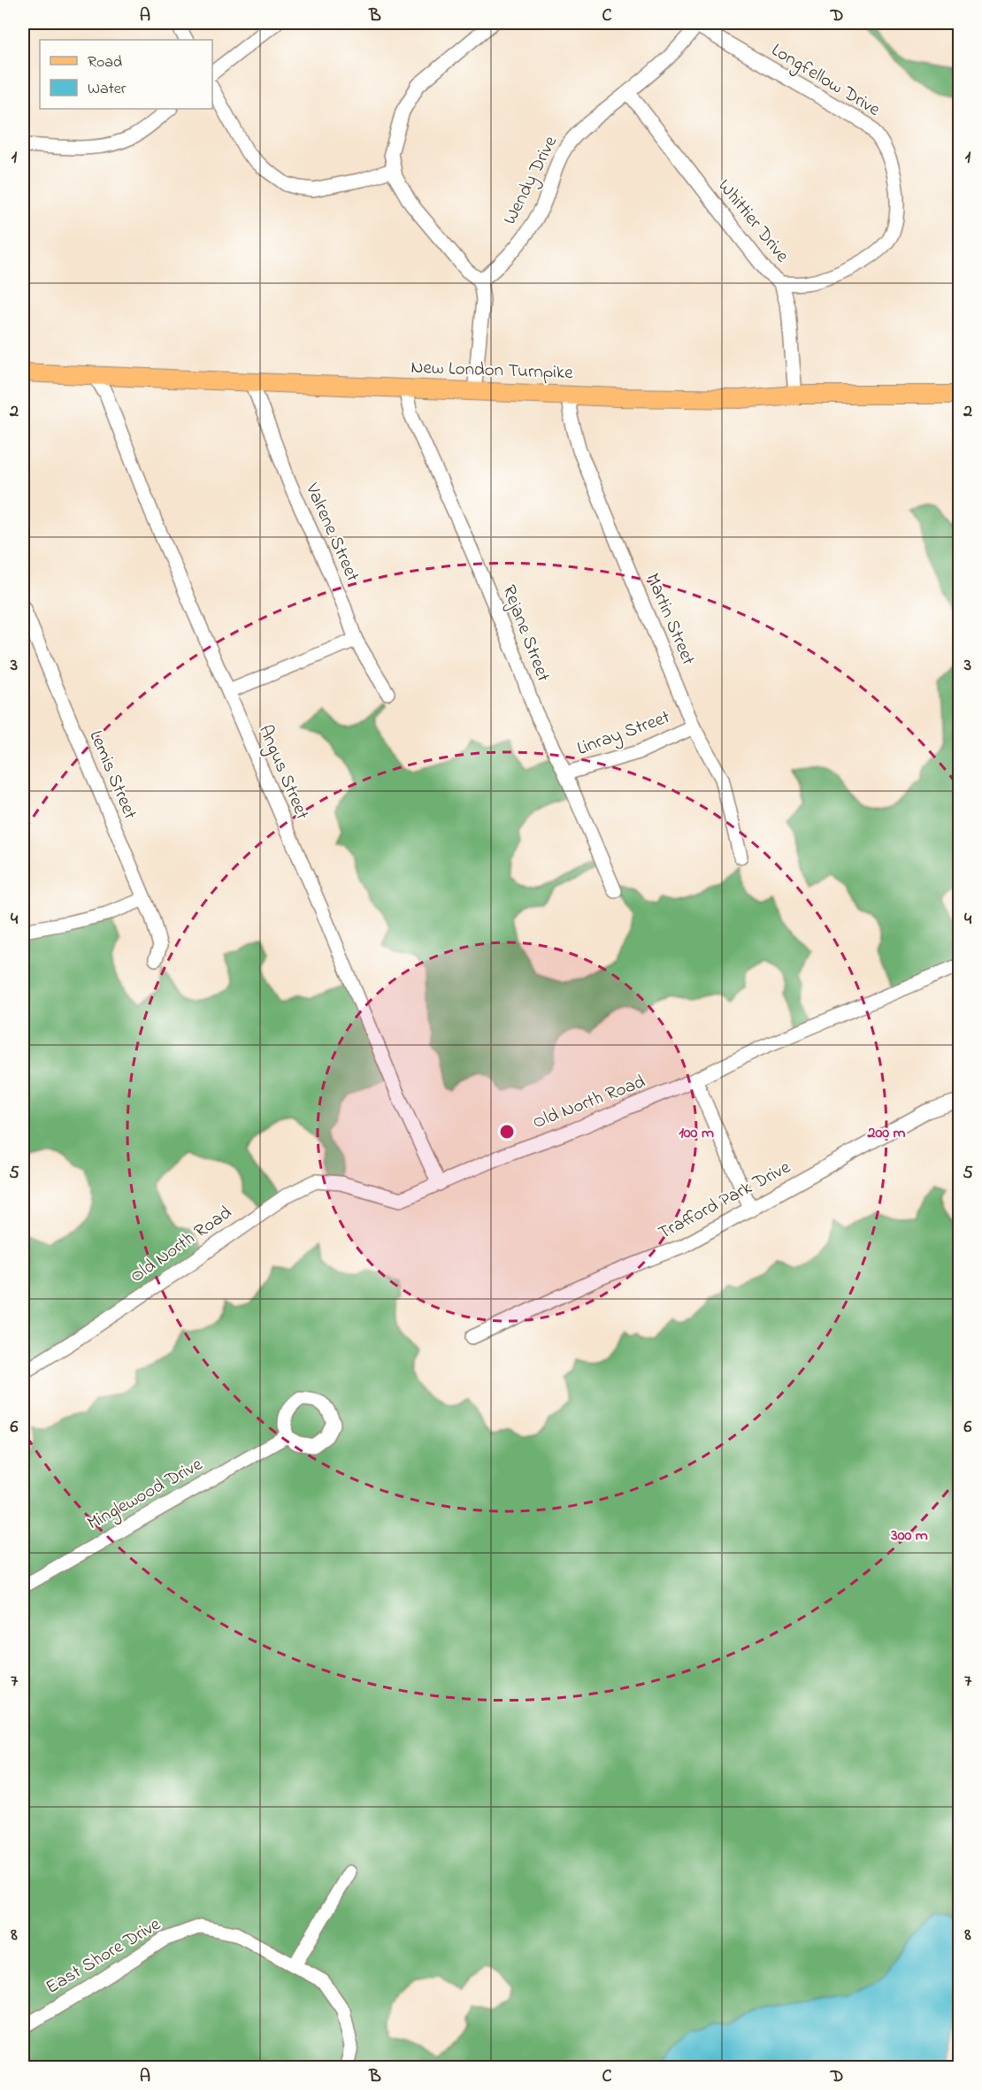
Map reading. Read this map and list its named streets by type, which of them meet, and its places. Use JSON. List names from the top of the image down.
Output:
{
  "streets": {
    "main road": ["New London Turnpike"],
    "street": [
      "Longfellow Drive",
      "Wendy Drive",
      "Whittier Drive",
      "Valrene Street",
      "Martin Street",
      "Rejane Street",
      "Linray Street",
      "Angus Street",
      "Lemis Street",
      "Old North Road",
      "Trafford Park Drive",
      "Minglewood Drive",
      "East Shore Drive"
    ]
  },
  "crossings": [
    ["Longfellow Drive", "Wendy Drive"],
    ["Longfellow Drive", "Whittier Drive"],
    ["Wendy Drive", "Whittier Drive"],
    ["Whittier Drive", "New London Turnpike"],
    ["New London Turnpike", "Valrene Street"],
    ["New London Turnpike", "Martin Street"],
    ["New London Turnpike", "Rejane Street"],
    ["New London Turnpike", "Angus Street"],
    ["Martin Street", "Linray Street"],
    ["Rejane Street", "Linray Street"],
    ["Angus Street", "Old North Road"]
  ],
  "legend": ["Road", "Water"],
  "grid": {
    "columns": [
      "A",
      "B",
      "C",
      "D"
    ],
    "rows": [
      "1",
      "2",
      "3",
      "4",
      "5",
      "6",
      "7",
      "8"
    ]
  },
  "rings": ["100 m", "200 m", "300 m"]
}
